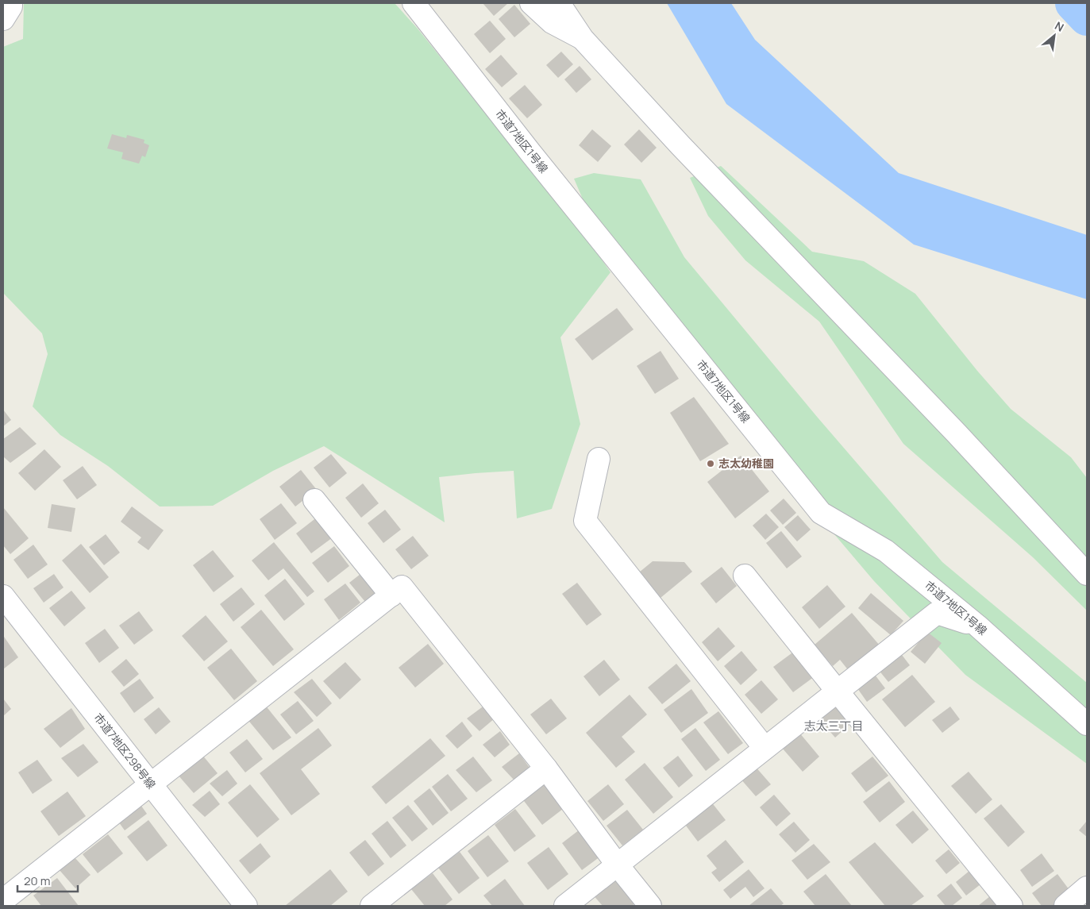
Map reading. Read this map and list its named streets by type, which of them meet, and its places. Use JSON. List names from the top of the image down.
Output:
{
  "streets": {
    "street": ["市道7地区1号線", "市道7地区298号線"]
  },
  "districts": ["志太三丁目"],
  "places": ["志太幼稚園"],
  "scale_bar": "20 m",
  "north": "top right"
}
